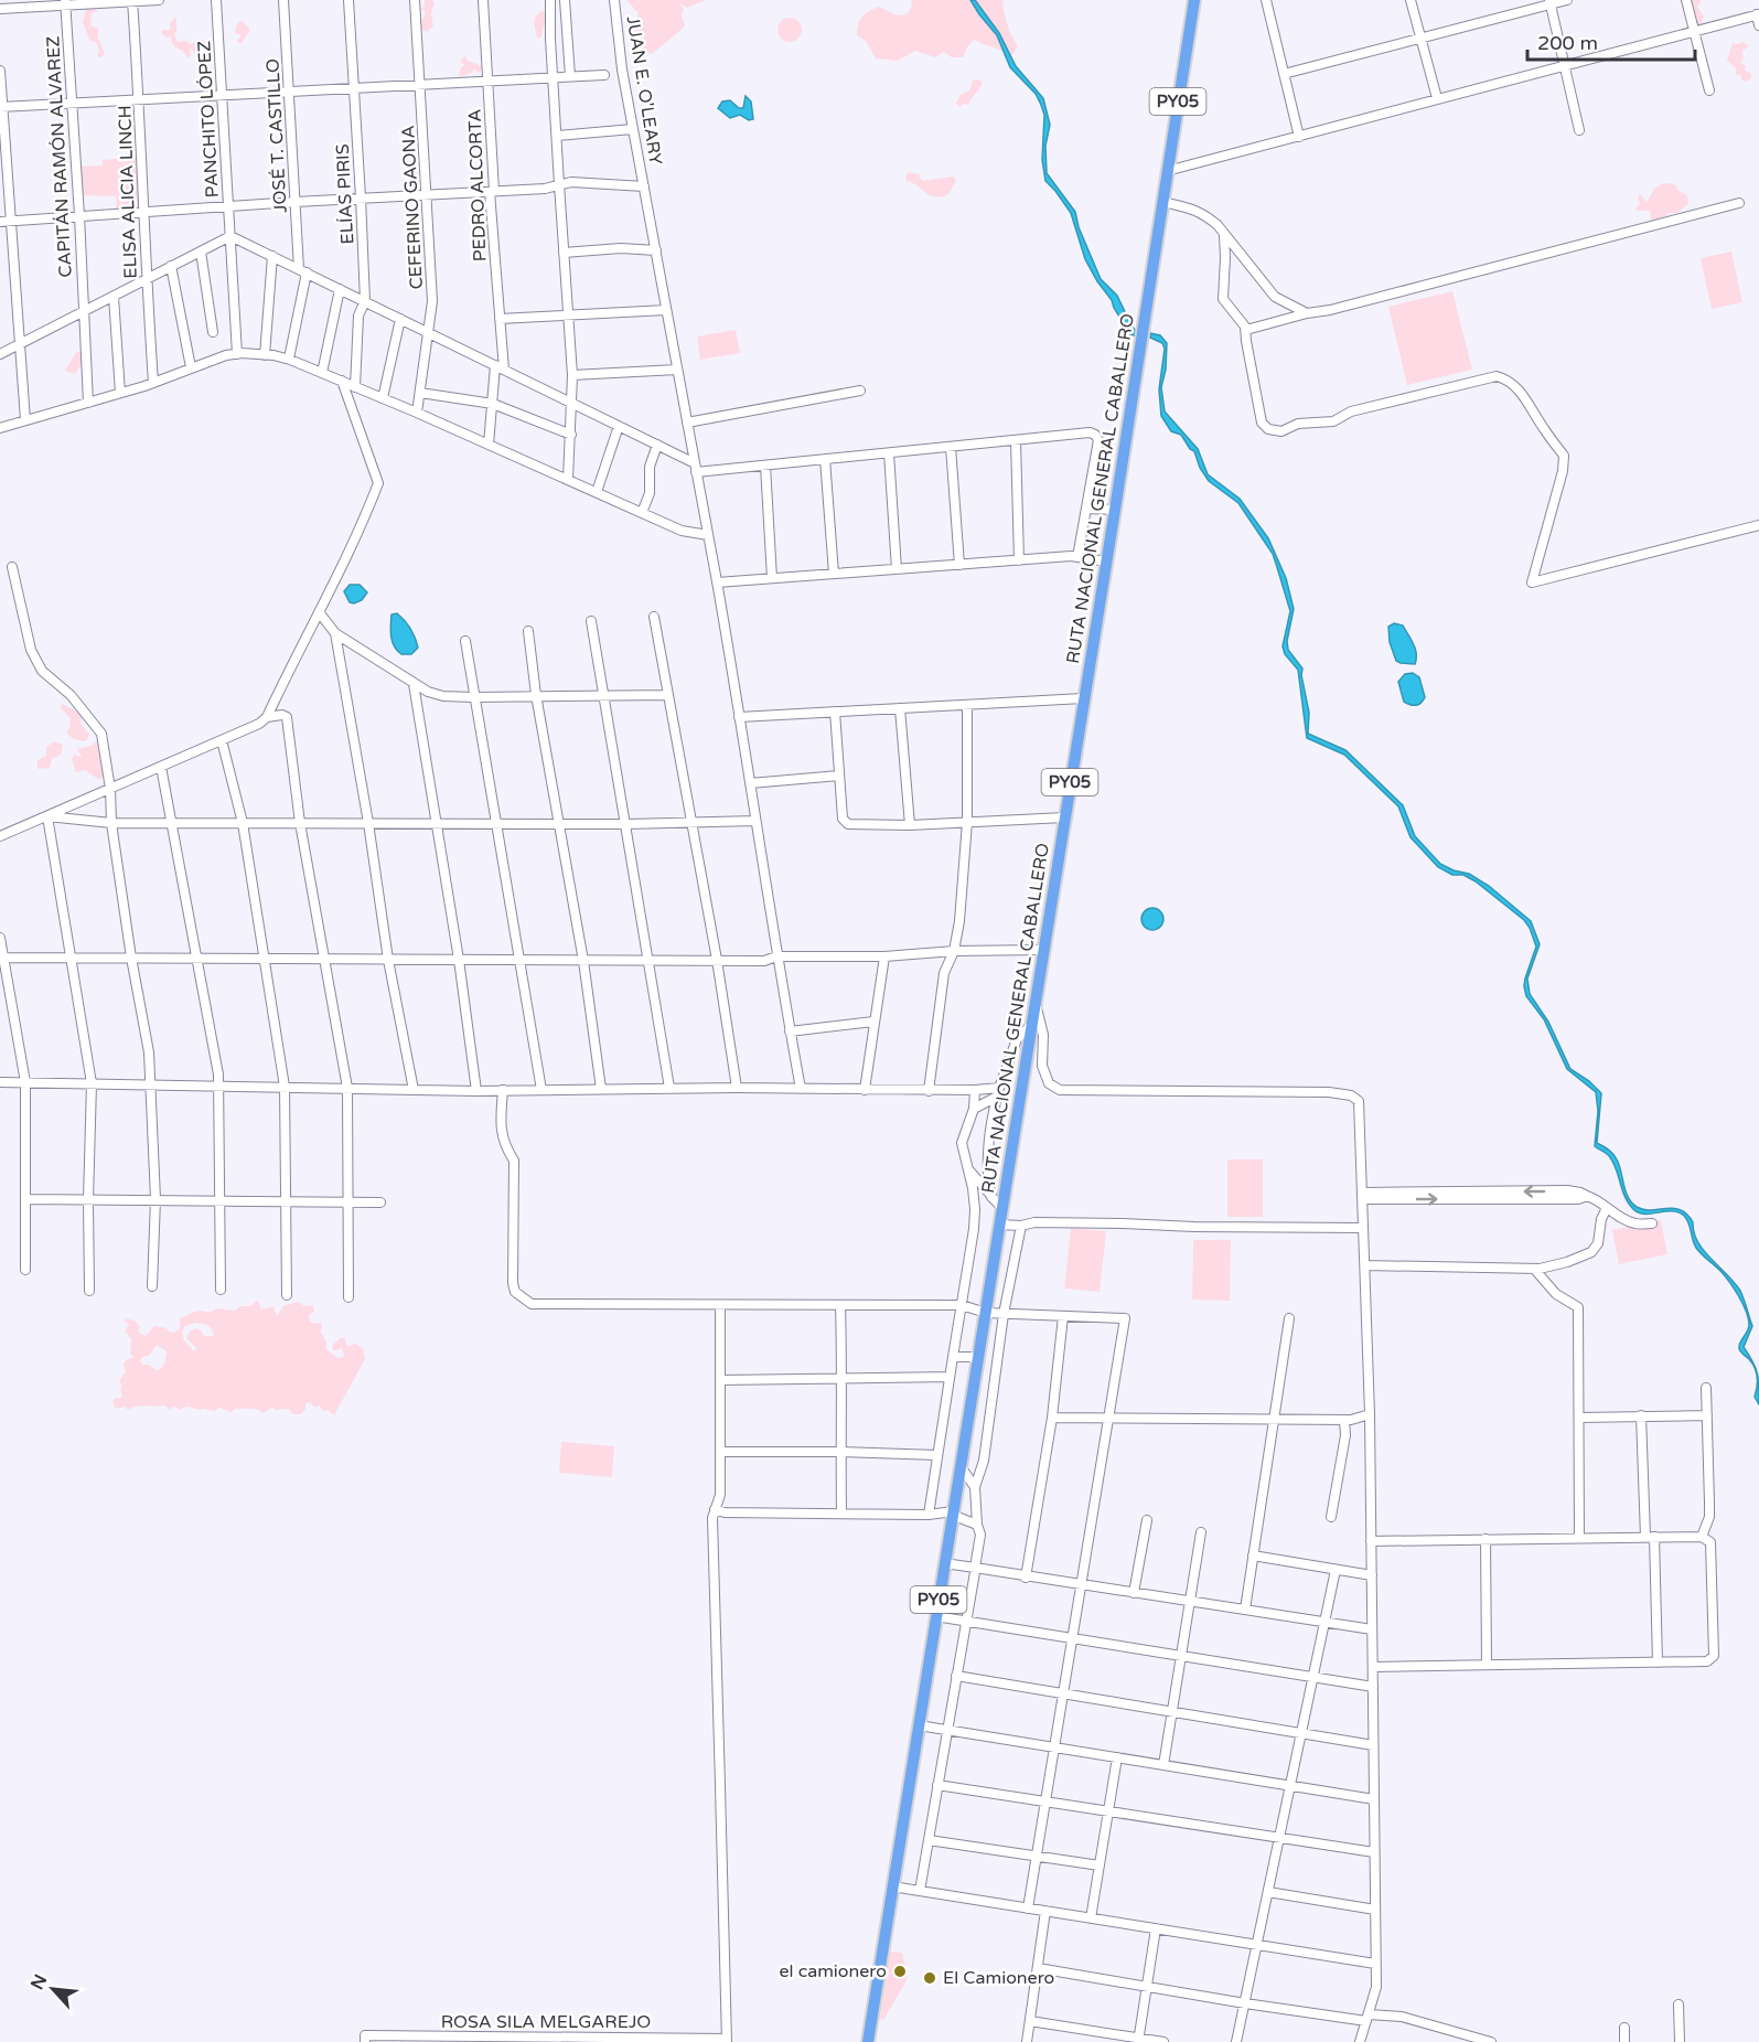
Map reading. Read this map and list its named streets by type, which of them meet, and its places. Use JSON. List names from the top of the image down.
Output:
{
  "streets": {
    "highway": ["PY05", "RUTA NACIONAL GENERAL CABALLERO"],
    "street": [
      "JUAN E. O'LEARY",
      "PANCHITO LÓPEZ",
      "JOSÉ T. CASTILLO",
      "CAPITÁN RAMÓN ALVAREZ",
      "PEDRO ALCORTA",
      "ELISA ALICIA LINCH",
      "ELÍAS PIRIS",
      "CEFERINO GAONA",
      "ROSA SILA MELGAREJO"
    ]
  },
  "places": ["el camionero", "El Camionero"],
  "scale_bar": "200 m",
  "north": "top left"
}
